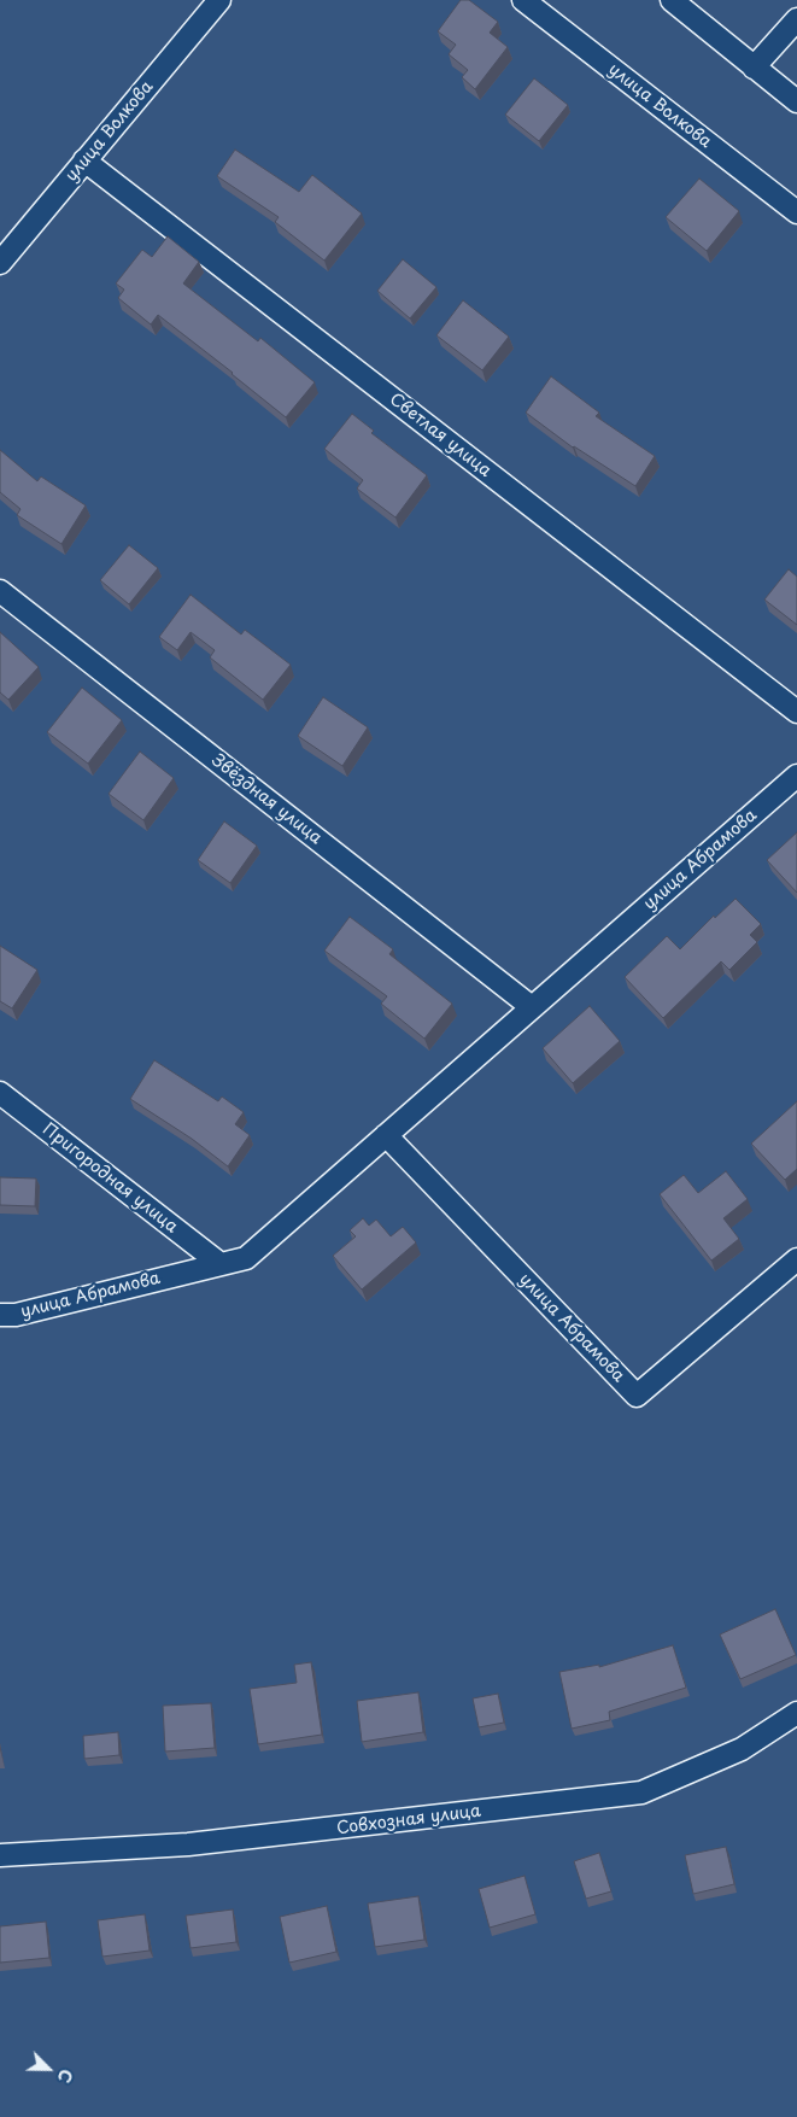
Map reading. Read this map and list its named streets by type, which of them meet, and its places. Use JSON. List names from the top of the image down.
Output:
{
  "streets": {
    "street": [
      "улица Волкова",
      "Светлая улица",
      "Звёздная улица",
      "улица Абрамова",
      "Пригородная улица",
      "Совхозная улица"
    ]
  },
  "crossings": [
    ["улица Волкова", "Светлая улица"],
    ["Звёздная улица", "улица Абрамова"],
    ["улица Абрамова", "Пригородная улица"]
  ],
  "north": "bottom right"
}
